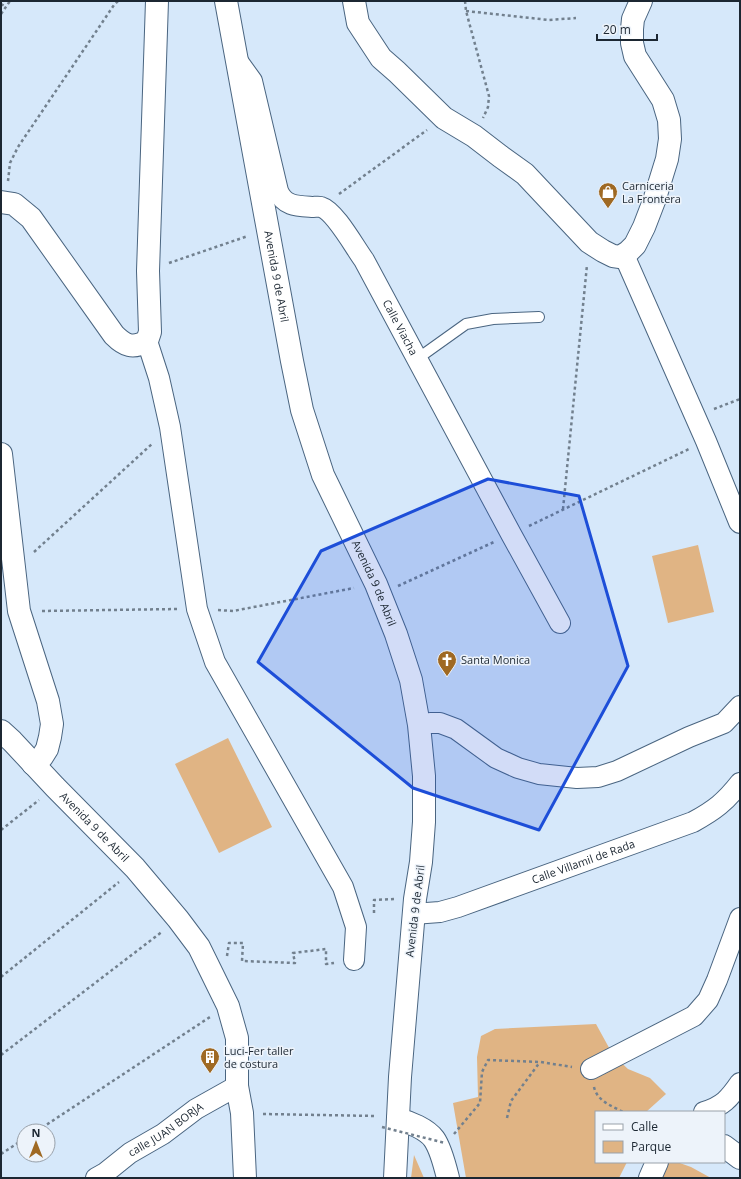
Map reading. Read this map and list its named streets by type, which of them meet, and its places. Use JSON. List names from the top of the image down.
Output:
{
  "streets": {
    "main road": ["Avenida 9 de Abril"],
    "street": ["Calle Viacha", "Calle Villamil de Rada", "calle JUAN BORJA"]
  },
  "crossings": [
    ["Avenida 9 de Abril", "Calle Viacha"],
    ["Avenida 9 de Abril", "Calle Villamil de Rada"],
    ["Avenida 9 de Abril", "calle JUAN BORJA"]
  ],
  "places": {
    "shop": ["Carniceria La Frontera"],
    "church": ["Santa Monica"],
    "building": ["Luci-Fer taller de costura"]
  },
  "legend": ["Calle", "Parque"],
  "scale_bar": "20 m",
  "north": "top"
}
